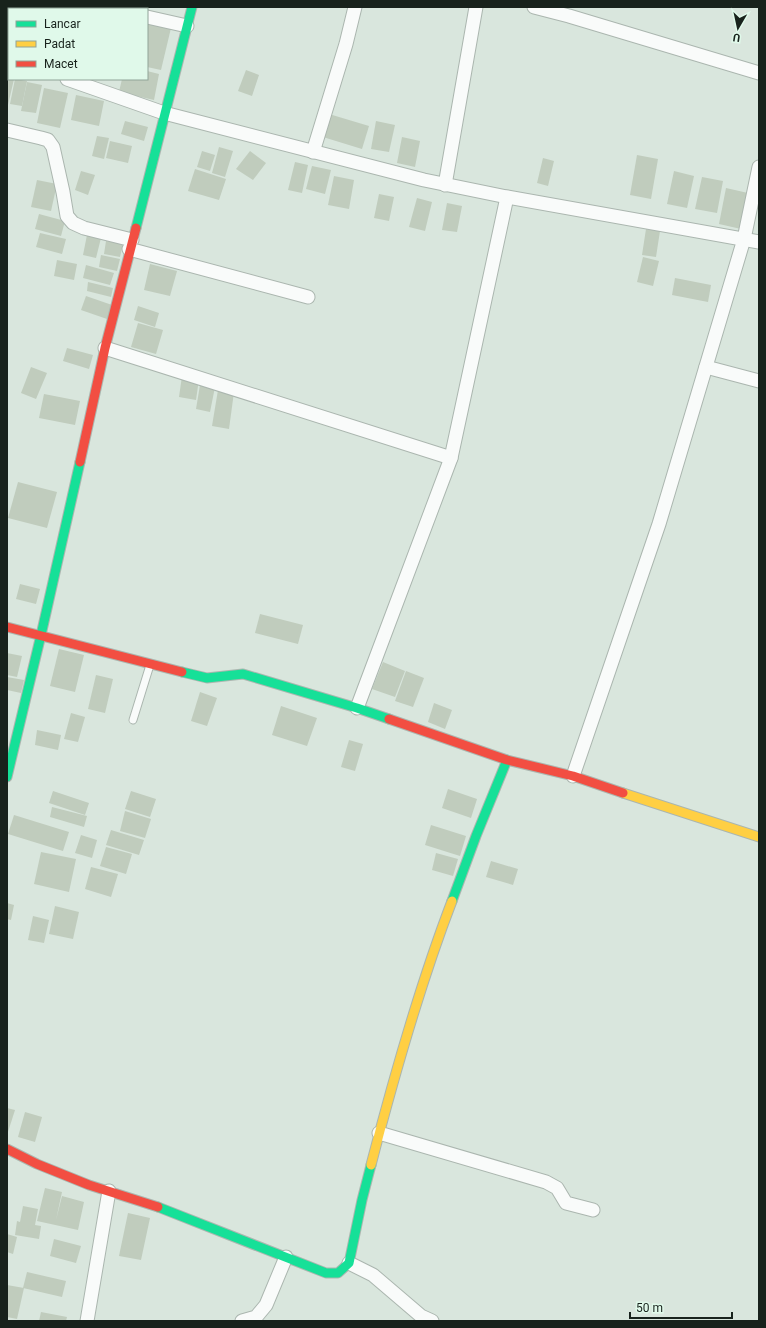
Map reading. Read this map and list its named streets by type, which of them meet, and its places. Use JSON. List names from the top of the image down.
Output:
{
  "legend": ["Lancar", "Padat", "Macet"],
  "scale_bar": "50 m",
  "north": "bottom"
}
